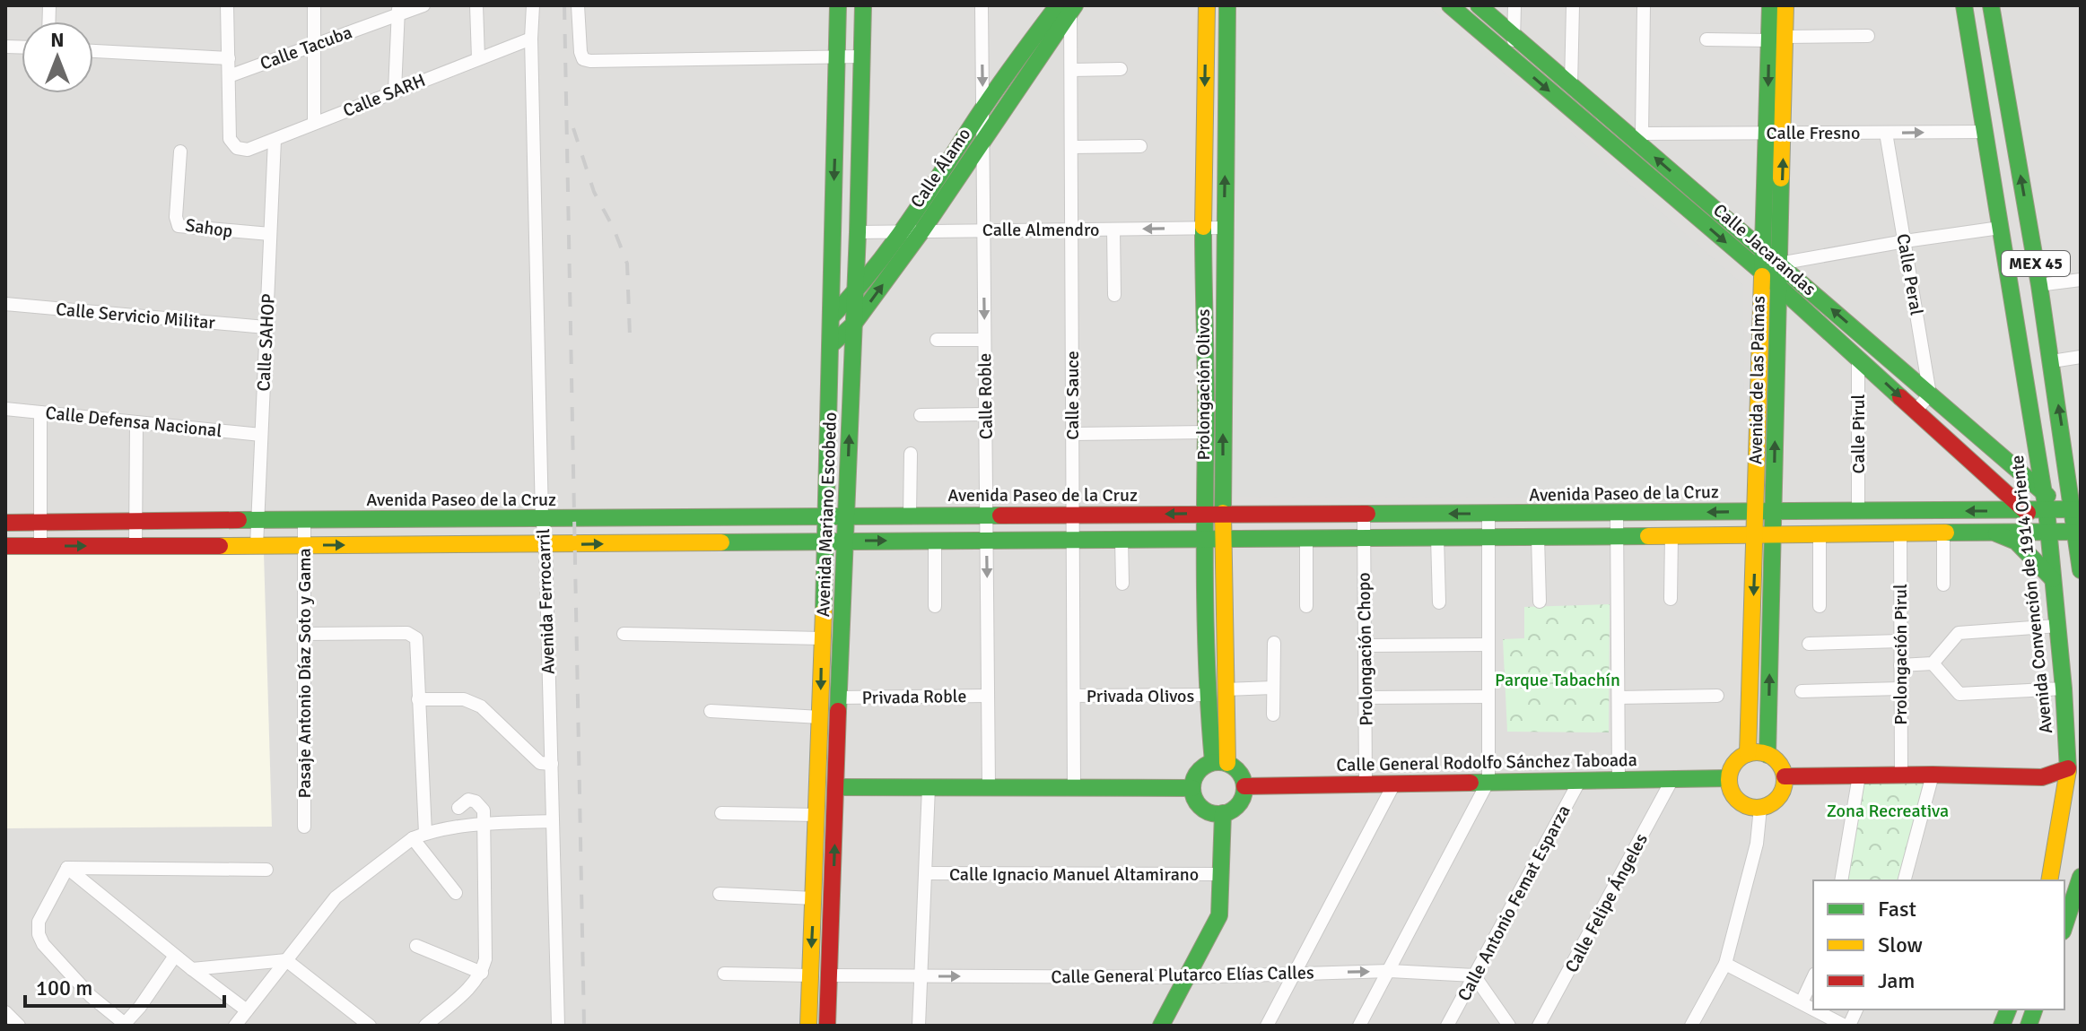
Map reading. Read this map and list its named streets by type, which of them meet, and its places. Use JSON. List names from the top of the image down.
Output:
{
  "streets": {
    "main road": [
      "Calle Álamo",
      "Calle Jacarandas",
      "MEX 45",
      "Avenida de las Palmas",
      "Prolongación Olivos",
      "Avenida Paseo de la Cruz",
      "Avenida Mariano Escobedo",
      "Avenida Convención de 1914 Oriente",
      "Calle General Rodolfo Sánchez Taboada"
    ],
    "street": [
      "Calle Tacuba",
      "Calle SARH",
      "Calle Fresno",
      "Sahop",
      "Calle Almendro",
      "Calle Peral",
      "Calle Servicio Militar",
      "Calle SAHOP",
      "Calle Sauce",
      "Calle Roble",
      "Calle Defensa Nacional",
      "Calle Pirul",
      "Avenida Ferrocarril",
      "Prolongación Chopo",
      "Prolongación Pirul",
      "Pasaje Antonio Díaz Soto y Gama",
      "Privada Olivos",
      "Privada Roble",
      "Calle Ignacio Manuel Altamirano",
      "Calle Antonio Femat Esparza",
      "Calle Felipe Ángeles",
      "Calle General Plutarco Elías Calles"
    ]
  },
  "crossings": [
    ["Calle Tacuba", "Calle SARH"],
    ["Calle SARH", "Calle SAHOP"],
    ["Calle SARH", "Avenida Ferrocarril"],
    ["Calle Fresno", "Calle Jacarandas"],
    ["Calle Fresno", "Calle Peral"],
    ["Calle Fresno", "Avenida de las Palmas"],
    ["Calle Fresno", "Avenida Convención de 1914 Oriente"],
    ["Calle Álamo", "Calle Almendro"],
    ["Calle Álamo", "Calle Sauce"],
    ["Calle Álamo", "Calle Roble"],
    ["Calle Álamo", "Avenida Mariano Escobedo"],
    ["Sahop", "Calle SAHOP"],
    ["Calle Almendro", "Prolongación Olivos"],
    ["Calle Almendro", "Calle Sauce"],
    ["Calle Almendro", "Calle Roble"],
    ["Calle Almendro", "Avenida Mariano Escobedo"],
    ["Calle Jacarandas", "Calle Peral"],
    ["Calle Jacarandas", "Avenida de las Palmas"],
    ["Calle Jacarandas", "Calle Pirul"],
    ["Calle Jacarandas", "Avenida Paseo de la Cruz"],
    ["Calle Jacarandas", "Avenida Convención de 1914 Oriente"],
    ["Calle Servicio Militar", "Calle SAHOP"],
    ["Calle SAHOP", "Calle Defensa Nacional"],
    ["Calle SAHOP", "Avenida Paseo de la Cruz"],
    ["Avenida de las Palmas", "Avenida Paseo de la Cruz"],
    ["Avenida de las Palmas", "Calle General Rodolfo Sánchez Taboada"],
    ["Prolongación Olivos", "Avenida Paseo de la Cruz"],
    ["Prolongación Olivos", "Privada Olivos"],
    ["Prolongación Olivos", "Calle General Rodolfo Sánchez Taboada"],
    ["Calle Sauce", "Avenida Paseo de la Cruz"],
    ["Calle Sauce", "Privada Olivos"],
    ["Calle Roble", "Avenida Paseo de la Cruz"],
    ["Calle Roble", "Privada Roble"],
    ["Calle Pirul", "Avenida Paseo de la Cruz"],
    ["Avenida Paseo de la Cruz", "Avenida Mariano Escobedo"],
    ["Avenida Paseo de la Cruz", "Avenida Convención de 1914 Oriente"],
    ["Avenida Paseo de la Cruz", "Avenida Ferrocarril"],
    ["Avenida Paseo de la Cruz", "Prolongación Chopo"],
    ["Avenida Paseo de la Cruz", "Pasaje Antonio Díaz Soto y Gama"],
    ["Avenida Mariano Escobedo", "Privada Roble"],
    ["Avenida Mariano Escobedo", "Calle General Plutarco Elías Calles"],
    ["Prolongación Chopo", "Calle General Rodolfo Sánchez Taboada"],
    ["Calle General Rodolfo Sánchez Taboada", "Calle Antonio Femat Esparza"],
    ["Calle General Rodolfo Sánchez Taboada", "Calle Felipe Ángeles"],
    ["Calle Antonio Femat Esparza", "Calle General Plutarco Elías Calles"]
  ],
  "one_way": ["Calle Roble", "Calle General Plutarco Elías Calles"],
  "parks": ["Parque Tabachín", "Zona Recreativa"],
  "legend": ["Fast", "Slow", "Jam"],
  "scale_bar": "100 m",
  "north": "top"
}
